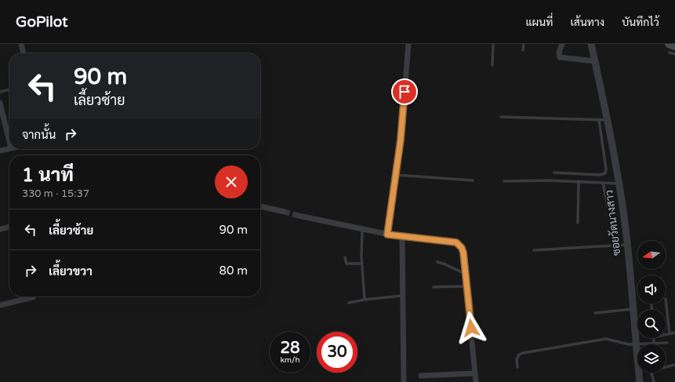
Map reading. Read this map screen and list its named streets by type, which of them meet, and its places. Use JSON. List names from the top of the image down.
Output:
{
  "streets": {
    "street": ["ซอยวัดนางสาว"]
  },
  "north": "left",
  "page": {
    "header": "GoPilot",
    "nav": ["แผนที่", "เส้นทาง", "บันทึกไว้"],
    "turn": ["90 m", "เลี้ยวซ้าย"],
    "then": "จากนั้น",
    "heading": ["1 นาที", "330 m · 15:37"],
    "list": [
      {
        "name": "เลี้ยวซ้าย",
        "value": "90 m"
      },
      {
        "name": "เลี้ยวขวา",
        "value": "80 m"
      }
    ],
    "speed": "28 km/h",
    "limit": "30"
  }
}
